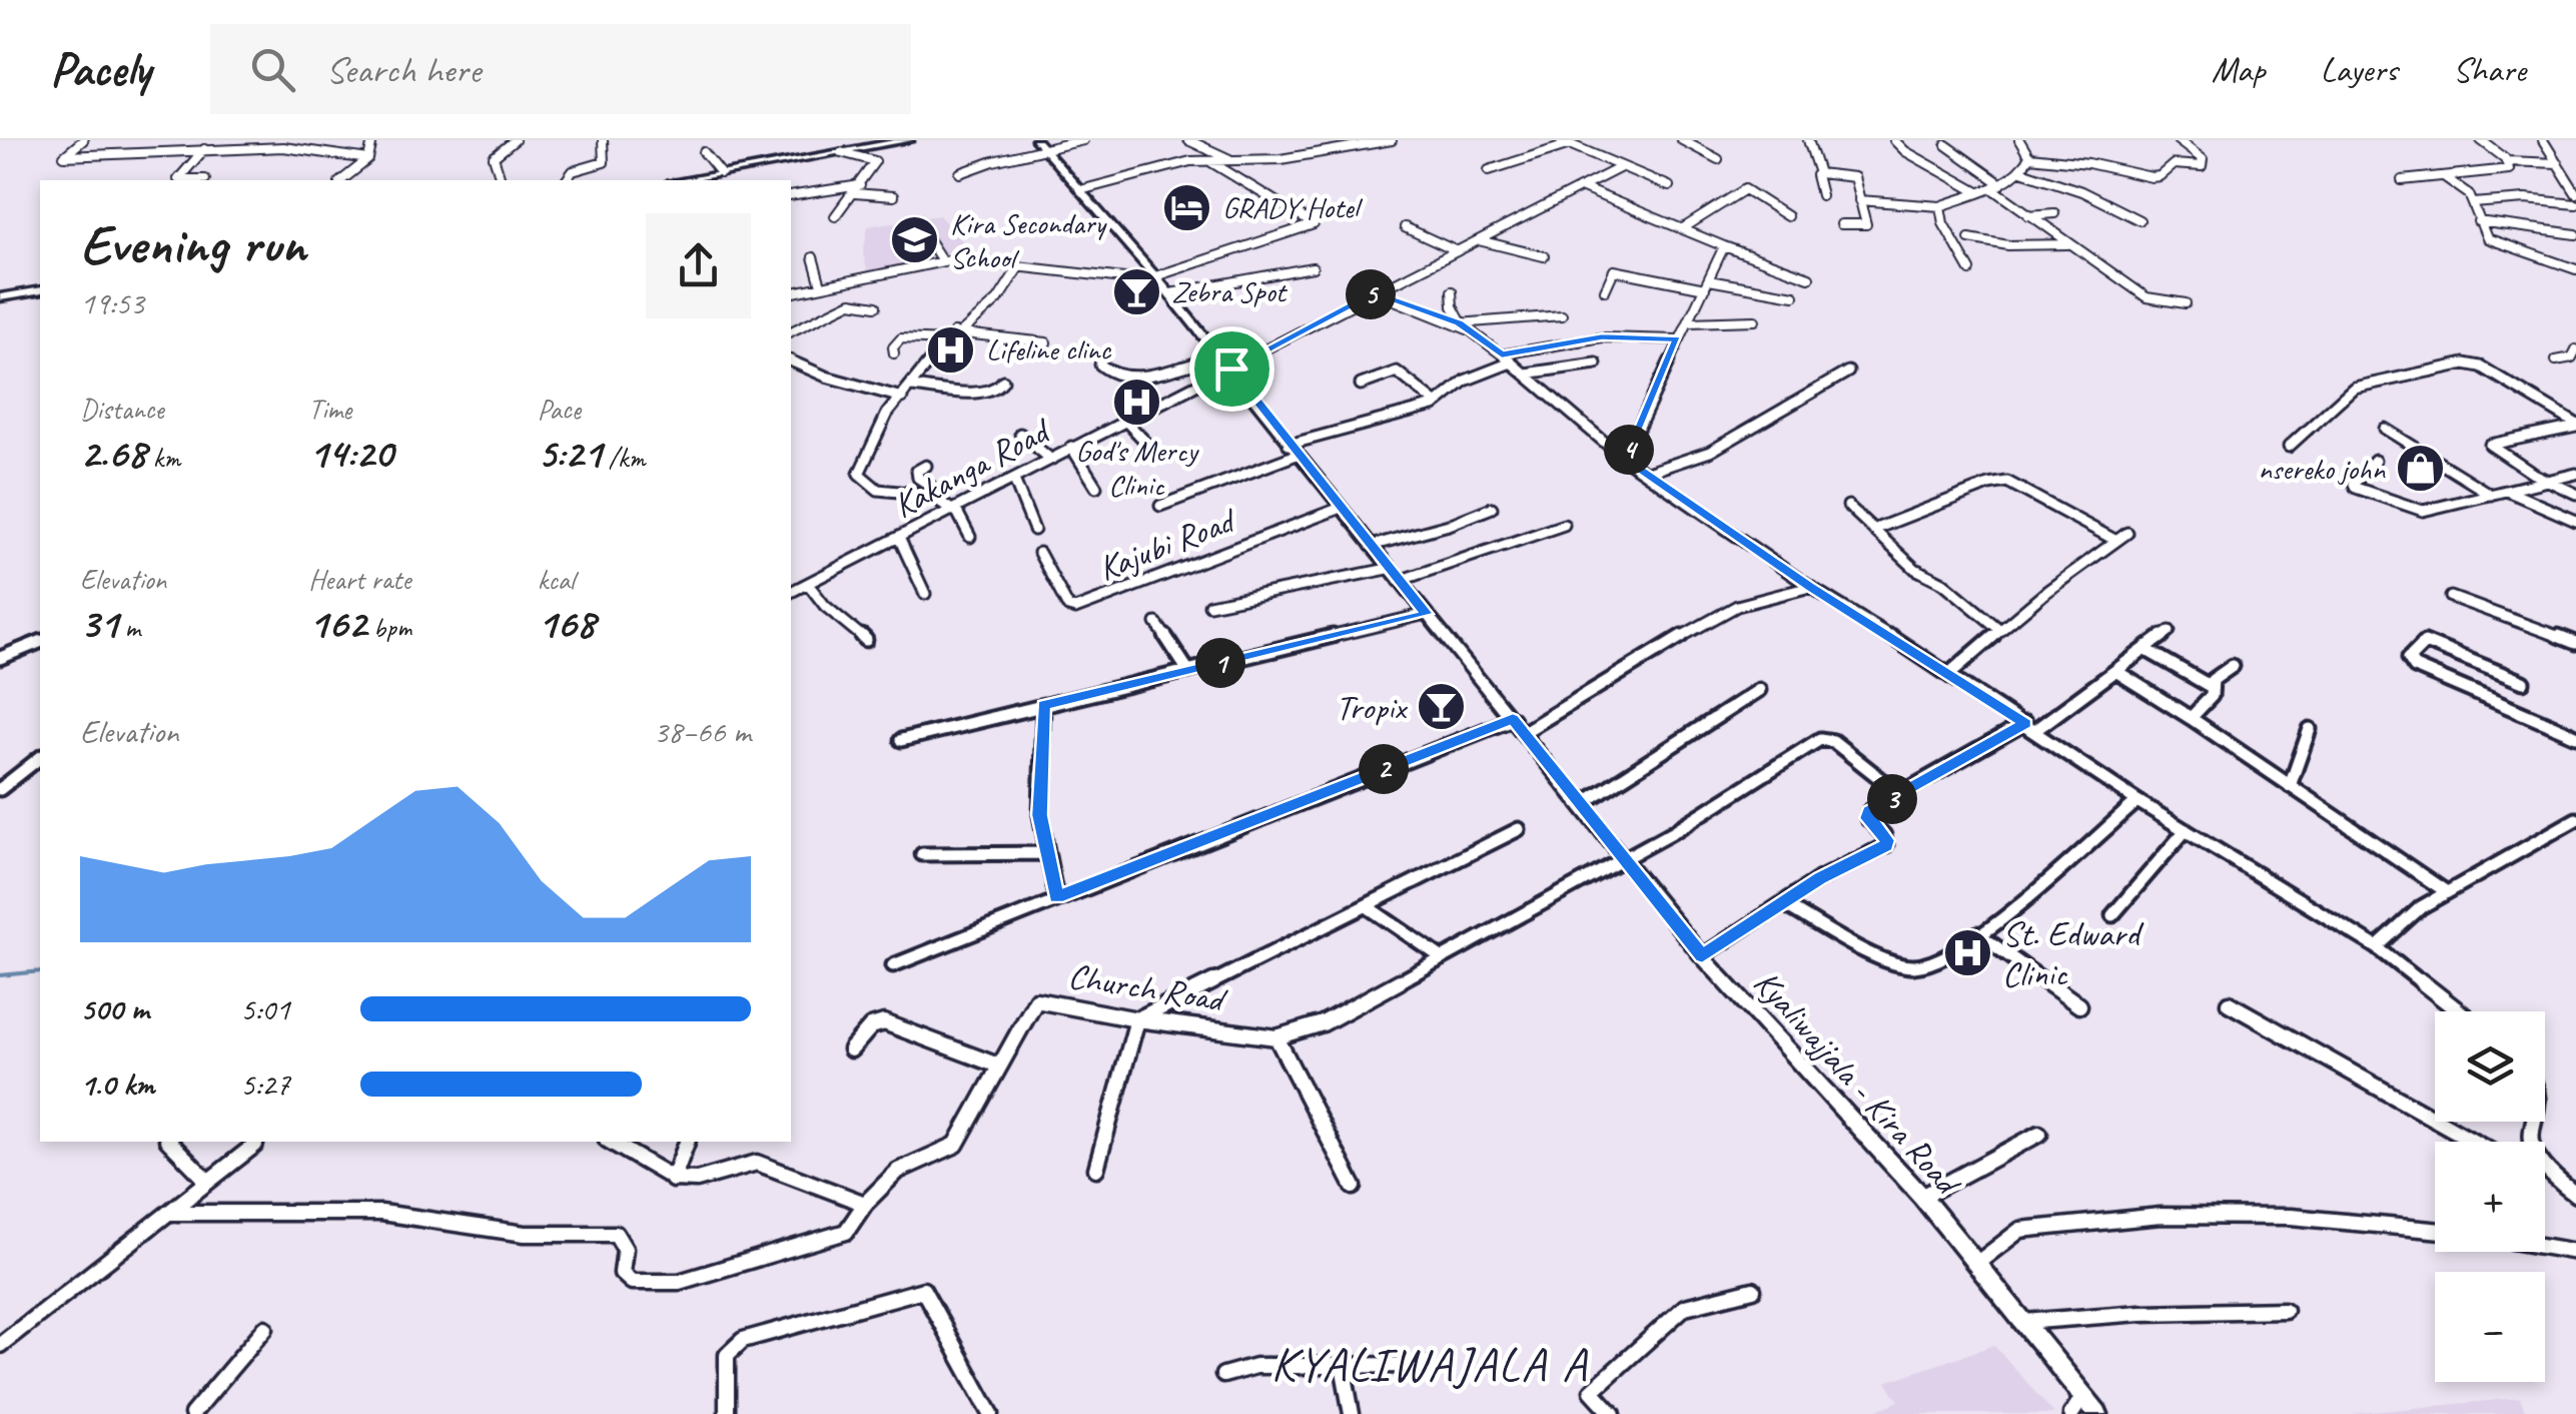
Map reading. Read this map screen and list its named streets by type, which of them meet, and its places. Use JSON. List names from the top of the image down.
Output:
{
  "streets": {
    "street": [
      "Kakanga Road",
      "Kajubi Road",
      "Church Road",
      "Kyaliwajjala - Kira Road"
    ]
  },
  "crossings": [
    ["Kakanga Road", "Kyaliwajjala - Kira Road"],
    ["Kajubi Road", "Kyaliwajjala - Kira Road"],
    ["Church Road", "Kyaliwajjala - Kira Road"]
  ],
  "districts": ["KYALIWAJALA A"],
  "places": {
    "hotel": ["GRADY Hotel"],
    "school or university": ["Kira Secondary School"],
    "bar": ["Zebra Spot", "Tropix"],
    "hospital": ["Lifeline clinc", "God's Mercy Clinic", "St. Edward Clinic"],
    "shop": ["nsereko john"]
  },
  "page": {
    "header": "Pacely",
    "search": "Search here",
    "nav": ["Map", "Layers", "Share"],
    "heading": ["Evening run", "19:53"],
    "pins": [
      "5",
      "4",
      "1",
      "2",
      "3"
    ],
    "stats": [
      ["Distance", "2.68 km"],
      ["Time", "14:20"],
      ["Pace", "5:21 /km"],
      ["Elevation", "31 m"],
      ["Heart rate", "162 bpm"],
      ["kcal", "168"]
    ],
    "chart": ["Elevation", "38–66 m"],
    "list": [
      {
        "name": "500 m",
        "note": "5:01"
      },
      {
        "name": "1.0 km",
        "note": "5:27"
      }
    ],
    "map_buttons": ["+", "−"]
  }
}
